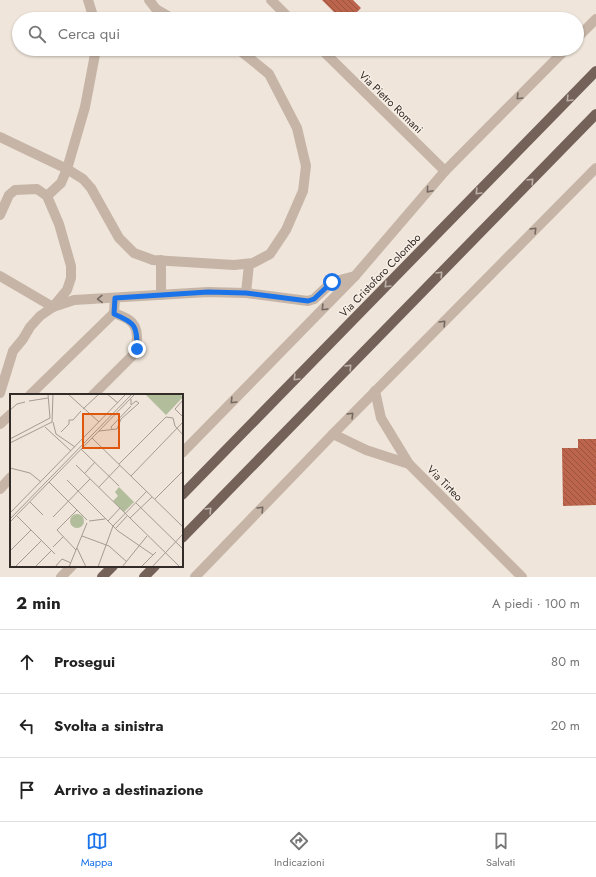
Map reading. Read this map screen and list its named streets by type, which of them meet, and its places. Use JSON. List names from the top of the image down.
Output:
{
  "streets": {
    "main road": ["Via Cristoforo Colombo"],
    "street": ["Via Pietro Romani", "Via Tirteo"]
  },
  "crossings": [
    ["Via Pietro Romani", "Via Cristoforo Colombo"]
  ],
  "page": {
    "search": "Cerca qui",
    "heading": ["2 min", "A piedi · 100 m"],
    "list": [
      ["Prosegui", "80 m"],
      ["Svolta a sinistra", "20 m"],
      "Arrivo a destinazione"
    ],
    "nav": ["Mappa", "Indicazioni", "Salvati"]
  }
}
